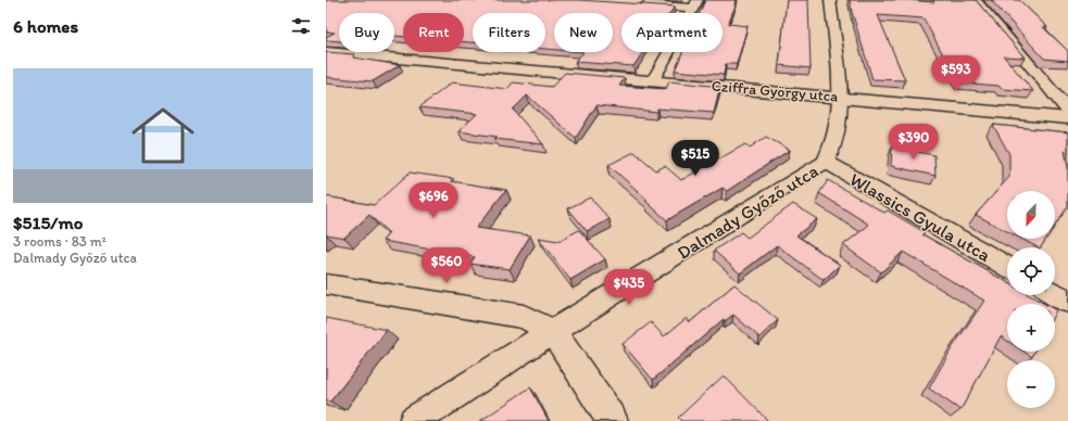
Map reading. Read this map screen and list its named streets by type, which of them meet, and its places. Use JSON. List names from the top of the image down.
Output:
{
  "streets": {
    "street": ["Cziffra György utca", "Dalmady Győző utca", "Wlassics Gyula utca"]
  },
  "crossings": [
    ["Cziffra György utca", "Dalmady Győző utca"],
    ["Dalmady Győző utca", "Wlassics Gyula utca"]
  ],
  "north": "bottom left",
  "page": {
    "heading": "6 homes",
    "chip": [
      "Buy",
      "Rent",
      "Filters",
      "New",
      "Apartment"
    ],
    "list": [
      {
        "name": "$515/mo",
        "note": "3 rooms · 83 m² · Dalmady Győző utca"
      }
    ],
    "price": [
      "$593",
      "$390",
      "$515",
      "$696",
      "$560",
      "$435"
    ],
    "map_buttons": ["+", "−"]
  }
}
